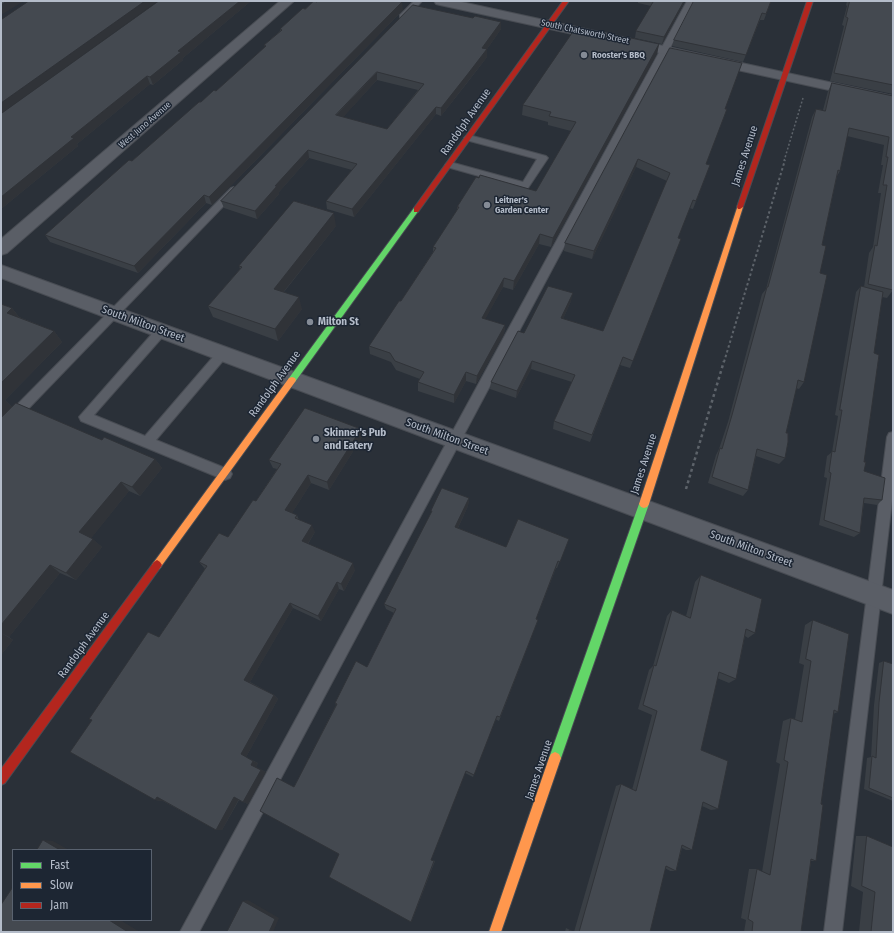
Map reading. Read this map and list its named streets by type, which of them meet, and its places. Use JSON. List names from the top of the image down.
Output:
{
  "streets": {
    "street": [
      "South Chatsworth Street",
      "Randolph Avenue",
      "West Juno Avenue",
      "James Avenue",
      "South Milton Street"
    ]
  },
  "crossings": [
    ["South Chatsworth Street", "Randolph Avenue"],
    ["South Chatsworth Street", "James Avenue"],
    ["Randolph Avenue", "South Milton Street"],
    ["James Avenue", "South Milton Street"]
  ],
  "places": [
    "Rooster's BBQ",
    "Leitner's Garden Center",
    "Milton St",
    "Skinner's Pub and Eatery"
  ],
  "legend": ["Fast", "Slow", "Jam"]
}
